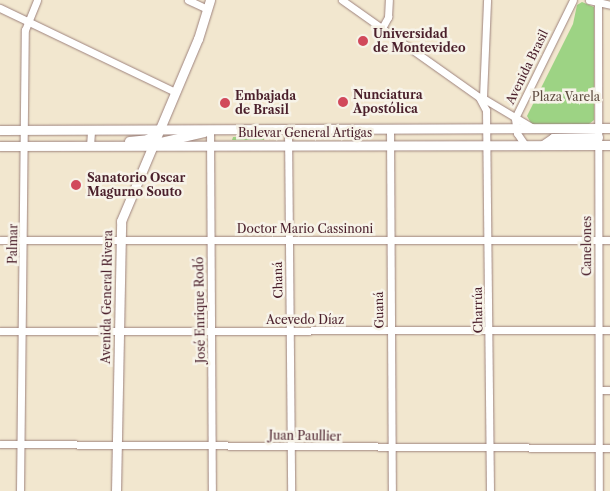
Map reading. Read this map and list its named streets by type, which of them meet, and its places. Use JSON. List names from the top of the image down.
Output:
{
  "streets": {
    "main road": ["Bulevar General Artigas", "Avenida General Rivera"],
    "street": [
      "Avenida Brasil",
      "Doctor Mario Cassinoni",
      "Palmar",
      "Canelones",
      "Chaná",
      "José Enrique Rodó",
      "Guaná",
      "Charrúa",
      "Acevedo Díaz",
      "Juan Paullier"
    ]
  },
  "crossings": [
    ["Avenida Brasil", "Bulevar General Artigas"],
    ["Bulevar General Artigas", "Palmar"],
    ["Bulevar General Artigas", "Canelones"],
    ["Bulevar General Artigas", "Chaná"],
    ["Bulevar General Artigas", "Avenida General Rivera"],
    ["Bulevar General Artigas", "José Enrique Rodó"],
    ["Bulevar General Artigas", "Guaná"],
    ["Bulevar General Artigas", "Charrúa"],
    ["Doctor Mario Cassinoni", "Palmar"],
    ["Doctor Mario Cassinoni", "Canelones"],
    ["Doctor Mario Cassinoni", "Chaná"],
    ["Doctor Mario Cassinoni", "Avenida General Rivera"],
    ["Doctor Mario Cassinoni", "José Enrique Rodó"],
    ["Doctor Mario Cassinoni", "Guaná"],
    ["Doctor Mario Cassinoni", "Charrúa"],
    ["Palmar", "Acevedo Díaz"],
    ["Palmar", "Juan Paullier"],
    ["Canelones", "Acevedo Díaz"],
    ["Canelones", "Juan Paullier"],
    ["Chaná", "Acevedo Díaz"],
    ["Chaná", "Juan Paullier"],
    ["Avenida General Rivera", "Acevedo Díaz"],
    ["Avenida General Rivera", "Juan Paullier"],
    ["José Enrique Rodó", "Acevedo Díaz"],
    ["José Enrique Rodó", "Juan Paullier"],
    ["Guaná", "Acevedo Díaz"],
    ["Guaná", "Juan Paullier"],
    ["Charrúa", "Acevedo Díaz"],
    ["Charrúa", "Juan Paullier"]
  ],
  "parks": ["Plaza Varela"],
  "places": [
    "Universidad de Montevideo",
    "Nunciatura Apostólica",
    "Embajada de Brasil",
    "Sanatorio Oscar Magurno Souto"
  ]
}
